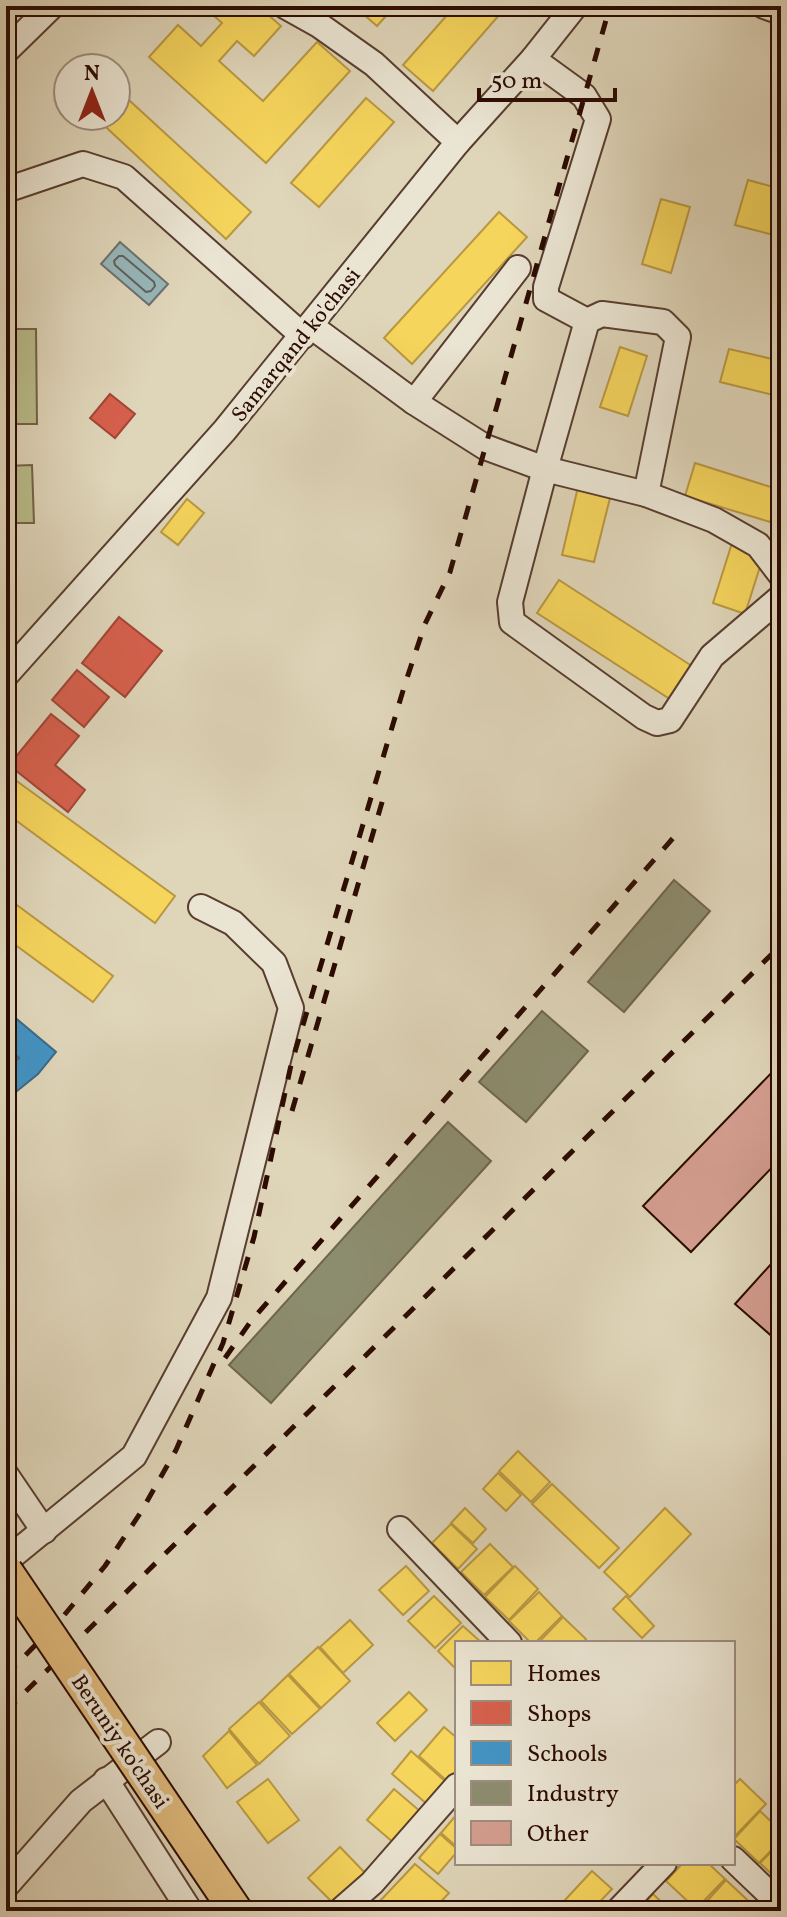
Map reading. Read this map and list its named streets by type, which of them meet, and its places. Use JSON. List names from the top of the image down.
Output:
{
  "streets": {
    "main road": ["Beruniy ko'chasi"],
    "street": ["Samarqand ko'chasi"]
  },
  "legend": [
    "Homes",
    "Shops",
    "Schools",
    "Industry",
    "Other"
  ],
  "scale_bar": "50 m",
  "north": "top"
}
